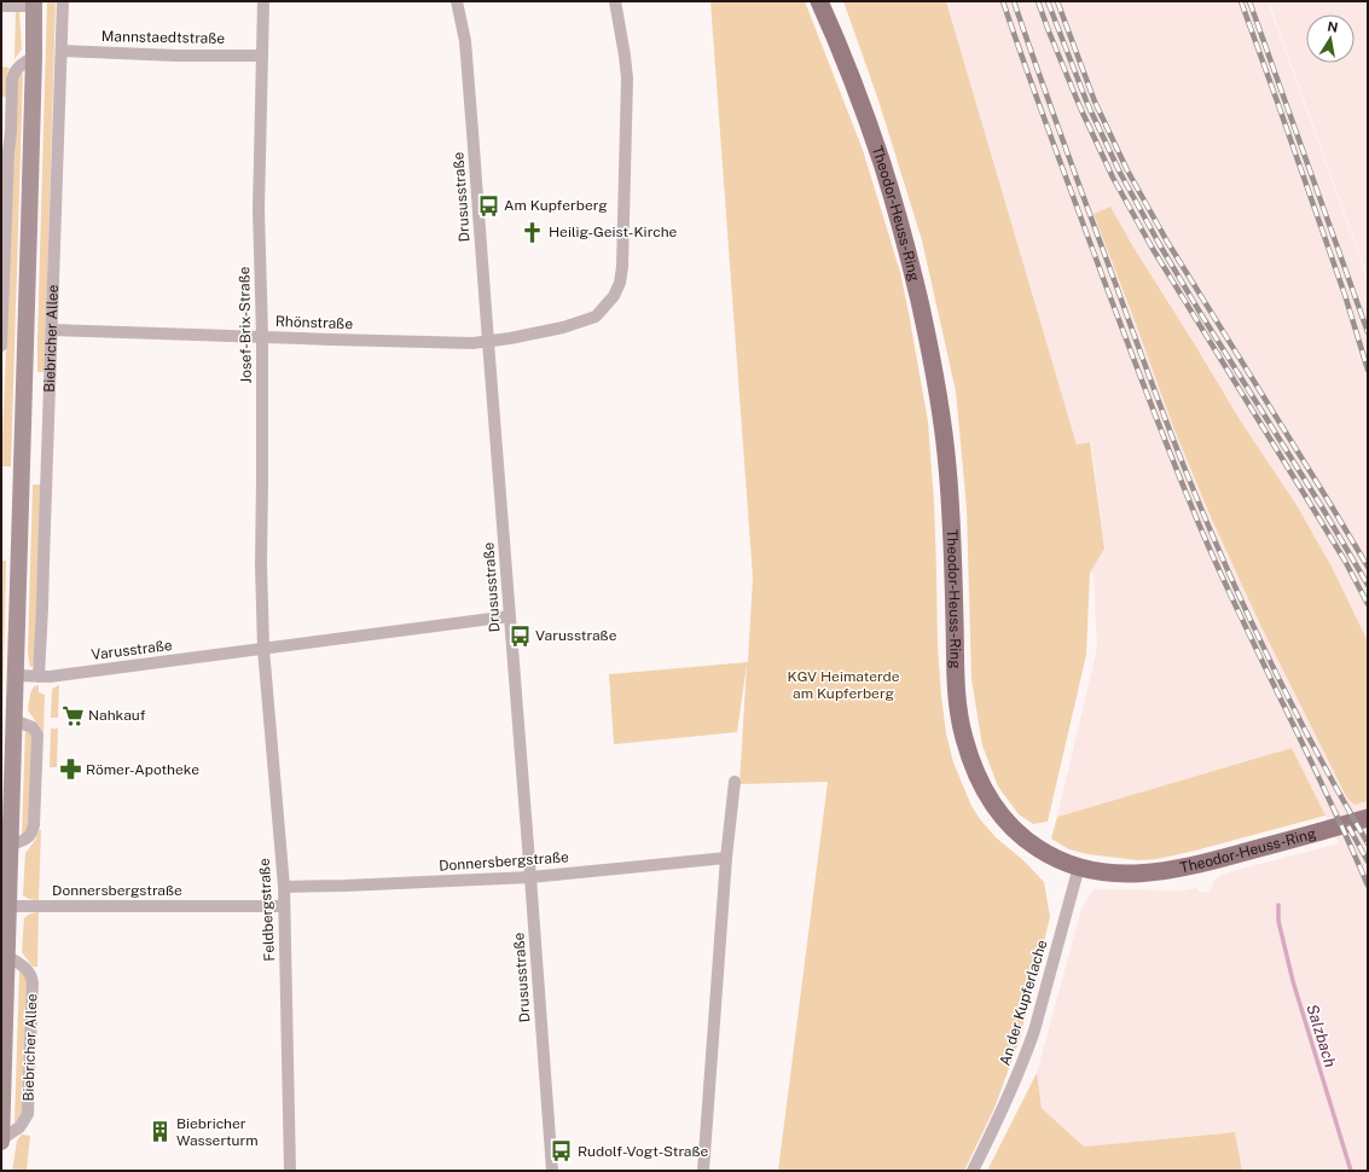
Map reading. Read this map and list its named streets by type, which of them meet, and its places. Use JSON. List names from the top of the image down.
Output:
{
  "streets": {
    "main road": ["Theodor-Heuss-Ring", "Biebricher Allee"],
    "street": [
      "Mannstaedtstraße",
      "Drususstraße",
      "Rhönstraße",
      "Josef-Brix-Straße",
      "Varusstraße",
      "Donnersbergstraße",
      "Feldbergstraße",
      "An der Kupferlache"
    ]
  },
  "crossings": [
    ["Mannstaedtstraße", "Josef-Brix-Straße"],
    ["Mannstaedtstraße", "Biebricher Allee"],
    ["Drususstraße", "Rhönstraße"],
    ["Drususstraße", "Varusstraße"],
    ["Drususstraße", "Donnersbergstraße"],
    ["Theodor-Heuss-Ring", "An der Kupferlache"],
    ["Rhönstraße", "Josef-Brix-Straße"],
    ["Rhönstraße", "Biebricher Allee"],
    ["Josef-Brix-Straße", "Varusstraße"],
    ["Josef-Brix-Straße", "Feldbergstraße"],
    ["Biebricher Allee", "Varusstraße"],
    ["Biebricher Allee", "Donnersbergstraße"],
    ["Varusstraße", "Feldbergstraße"],
    ["Donnersbergstraße", "Feldbergstraße"]
  ],
  "water": ["Salzbach"],
  "parks": ["KGV Heimaterde am Kupferberg"],
  "places": {
    "bus stop": ["Am Kupferberg", "Varusstraße", "Rudolf-Vogt-Straße"],
    "church": ["Heilig-Geist-Kirche"],
    "supermarket": ["Nahkauf"],
    "pharmacy": ["Römer-Apotheke"],
    "building": ["Biebricher Wasserturm"]
  },
  "north": "top"
}
